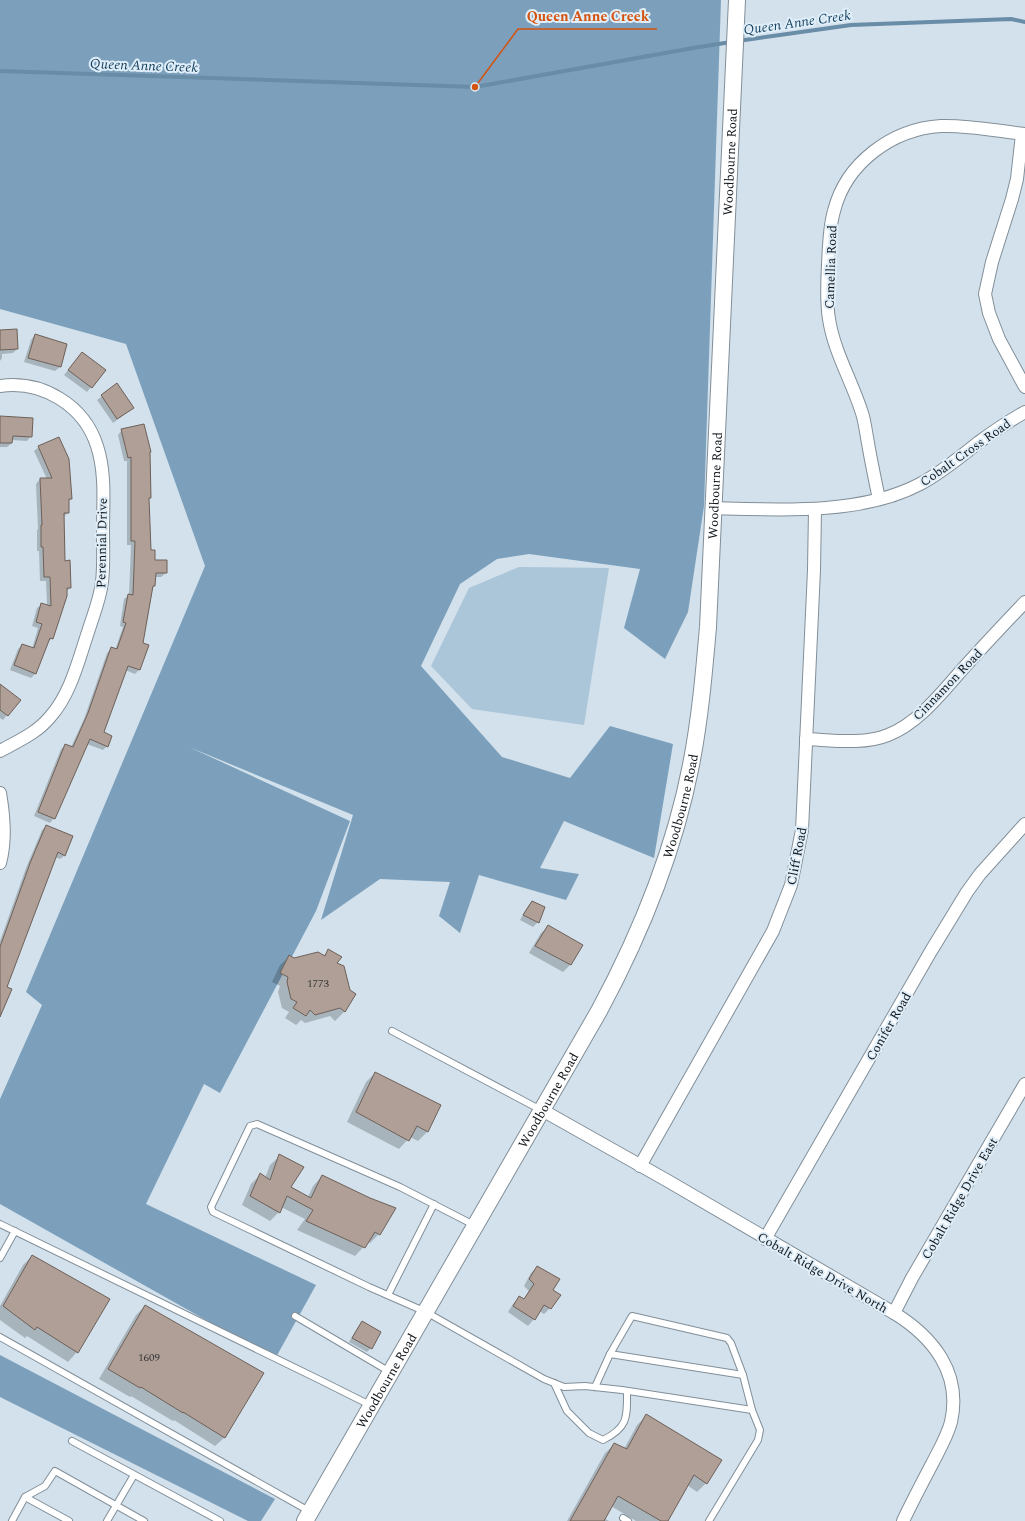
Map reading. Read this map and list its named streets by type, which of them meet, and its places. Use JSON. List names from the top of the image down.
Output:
{
  "streets": {
    "main road": ["Woodbourne Road"],
    "street": [
      "Camellia Road",
      "Cobalt Cross Road",
      "Perennial Drive",
      "Cinnamon Road",
      "Cliff Road",
      "Conifer Road",
      "Cobalt Ridge Drive East",
      "Cobalt Ridge Drive North"
    ]
  },
  "crossings": [
    ["Woodbourne Road", "Cobalt Cross Road"],
    ["Woodbourne Road", "Cobalt Ridge Drive North"],
    ["Camellia Road", "Cobalt Cross Road"],
    ["Cobalt Cross Road", "Cliff Road"],
    ["Cinnamon Road", "Cliff Road"],
    ["Cliff Road", "Cobalt Ridge Drive North"],
    ["Conifer Road", "Cobalt Ridge Drive North"],
    ["Cobalt Ridge Drive East", "Cobalt Ridge Drive North"]
  ],
  "water": ["Queen Anne Creek"],
  "places": ["Queen Anne Creek"],
  "house_numbers": ["1773", "1609"]
}
